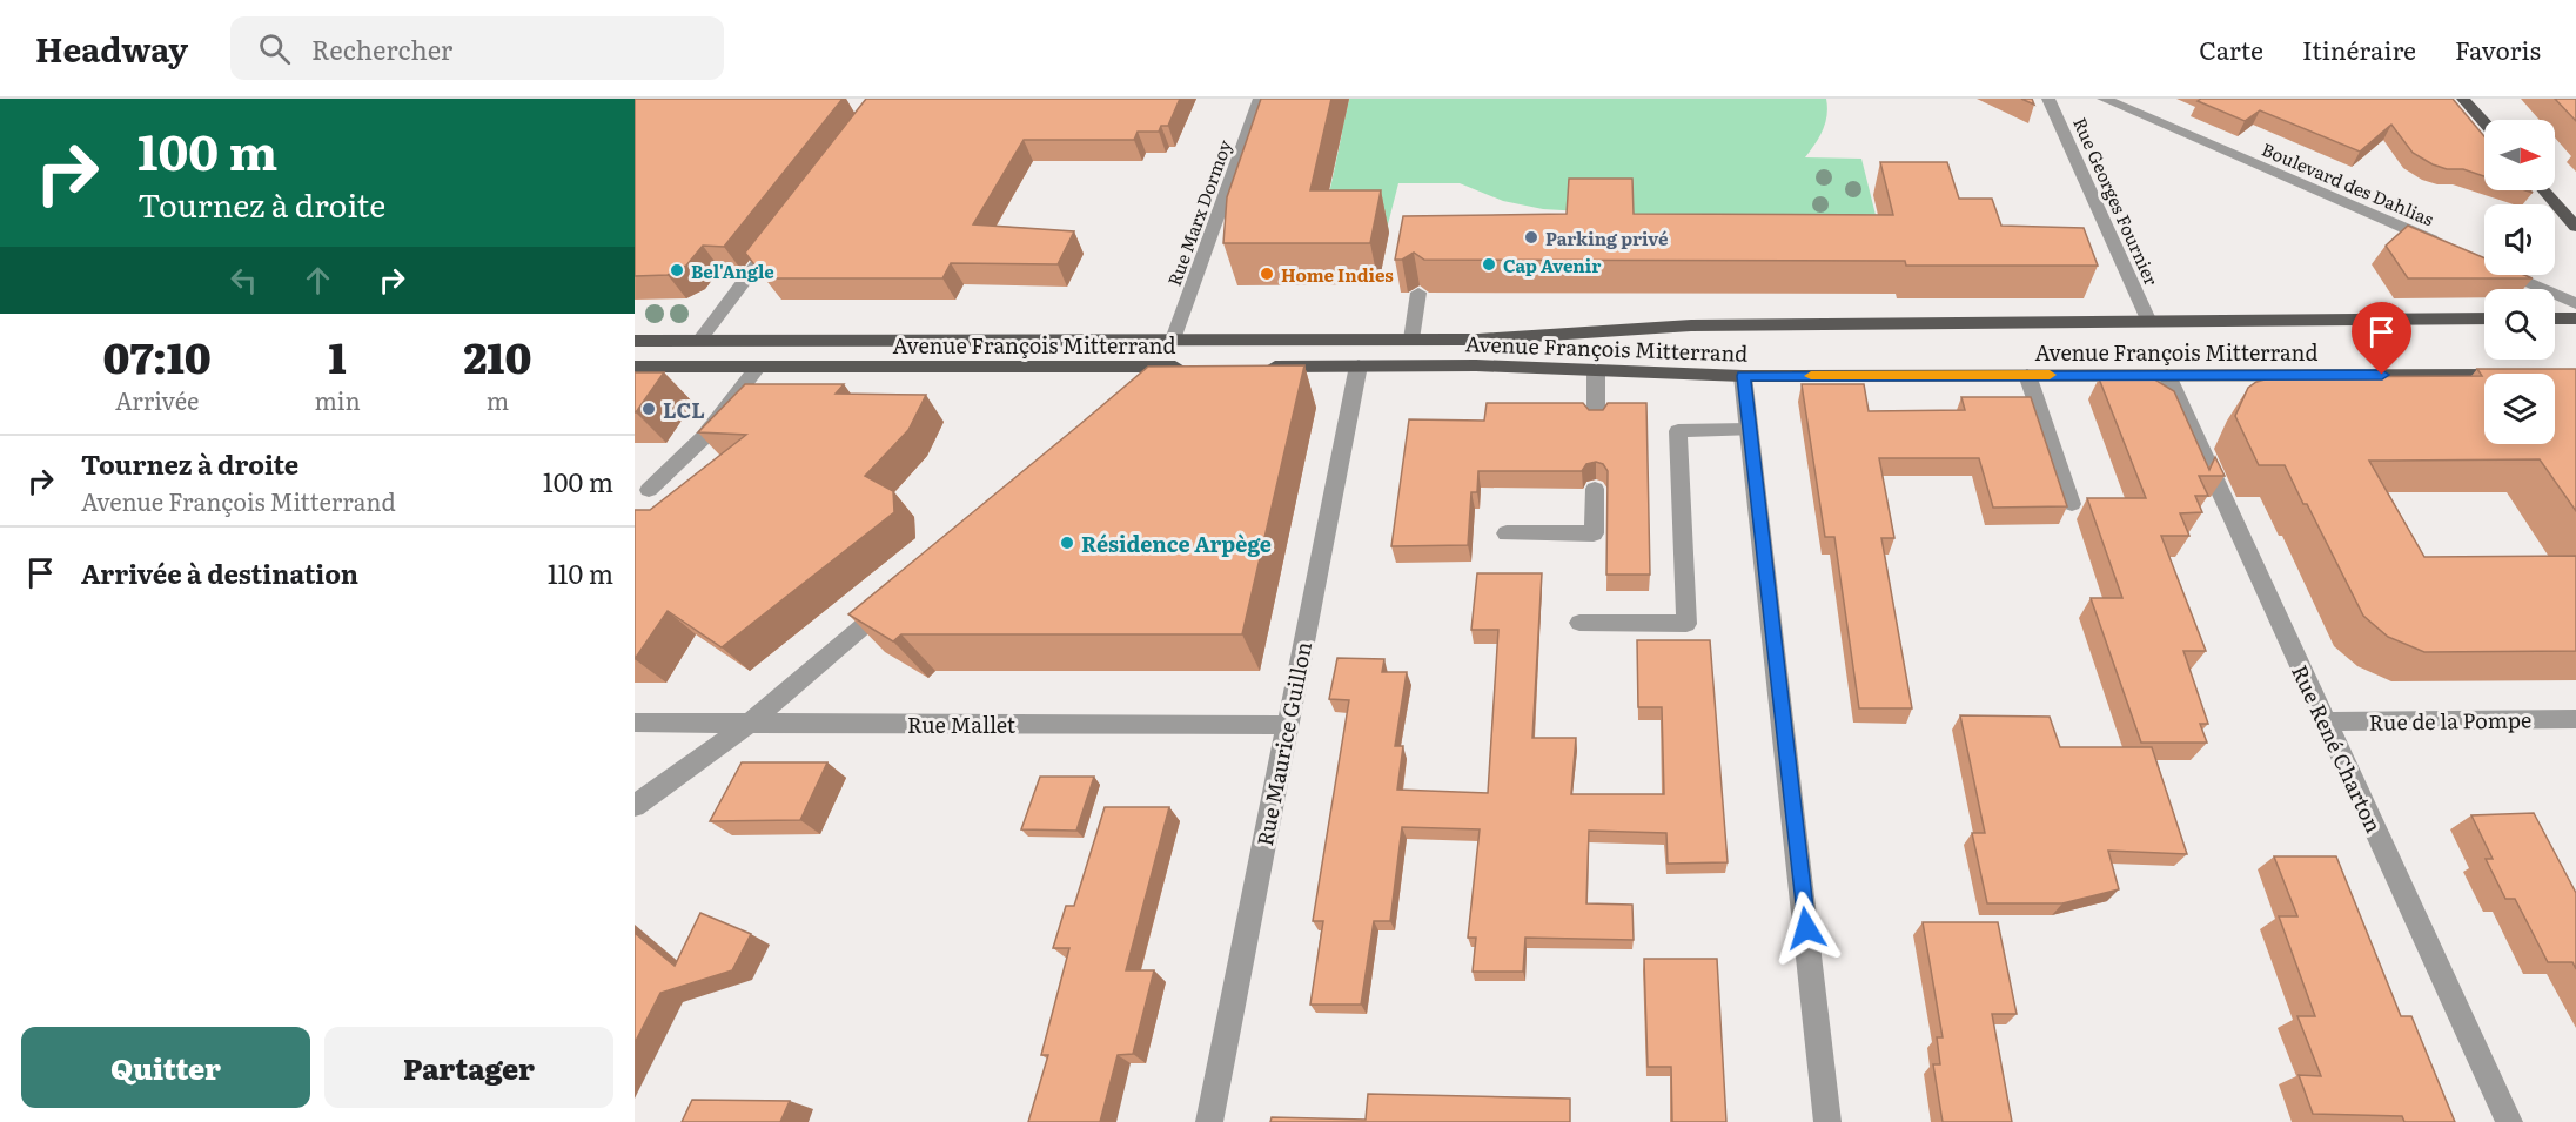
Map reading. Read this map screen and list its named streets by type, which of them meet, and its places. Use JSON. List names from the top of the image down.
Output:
{
  "streets": {
    "main road": ["Avenue François Mitterrand"],
    "street": [
      "Boulevard des Dahlias",
      "Rue Georges Fournier",
      "Rue Marx Dormoy",
      "Rue de la Pompe",
      "Rue Mallet",
      "Rue Maurice Guillon",
      "Rue René Charton"
    ]
  },
  "crossings": [
    ["Rue Georges Fournier", "Avenue François Mitterrand"],
    ["Rue Marx Dormoy", "Avenue François Mitterrand"],
    ["Avenue François Mitterrand", "Rue Maurice Guillon"],
    ["Avenue François Mitterrand", "Rue René Charton"],
    ["Rue de la Pompe", "Rue René Charton"],
    ["Rue Mallet", "Rue Maurice Guillon"]
  ],
  "places": [
    "Parking privé",
    "Cap Avenir",
    "Bel'Angle",
    "Home Indies",
    "LCL",
    "Résidence Arpège"
  ],
  "north": "right",
  "page": {
    "header": "Headway",
    "search": "Rechercher",
    "nav": ["Carte", "Itinéraire", "Favoris"],
    "turn": ["100 m", "Tournez à droite"],
    "eta": [
      "07:10",
      "Arrivée",
      "1",
      "min",
      "210",
      "m"
    ],
    "list": [
      {
        "name": "Tournez à droite",
        "note": "Avenue François Mitterrand",
        "value": "100 m"
      },
      {
        "name": "Arrivée à destination",
        "value": "110 m"
      }
    ],
    "buttons": ["Quitter", "Partager"]
  }
}
